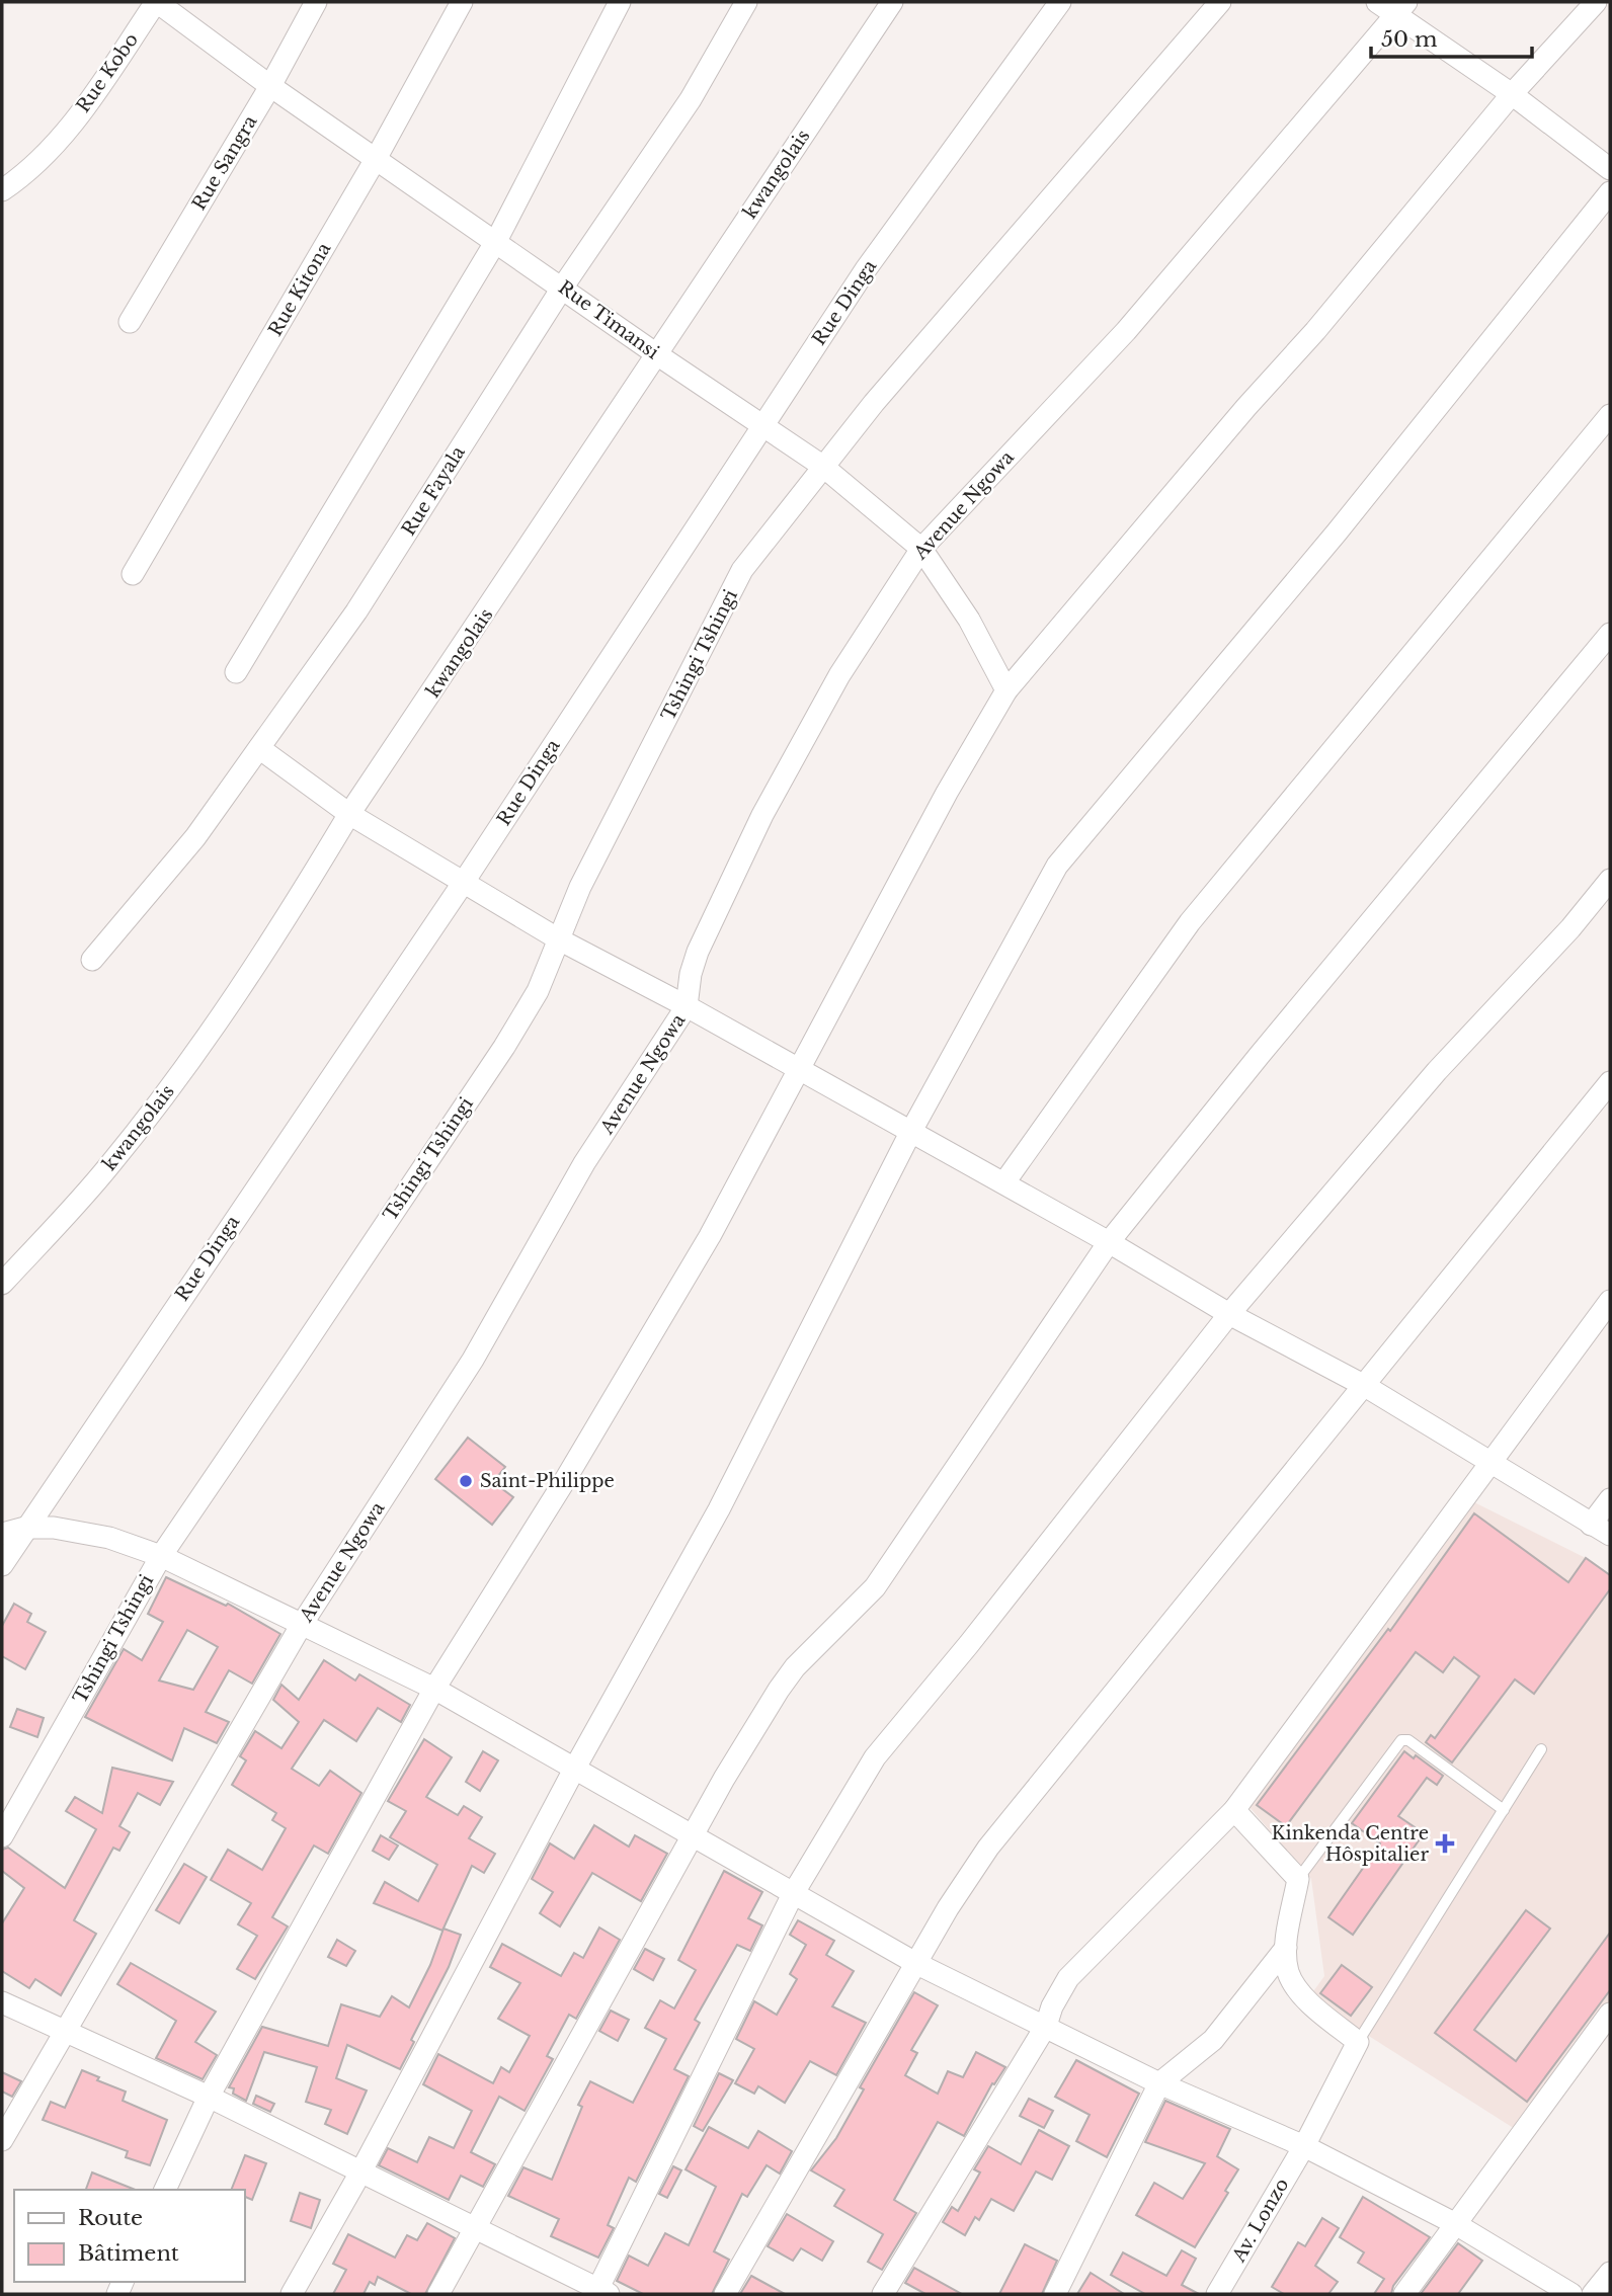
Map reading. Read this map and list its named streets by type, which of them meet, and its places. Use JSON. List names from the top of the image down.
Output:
{
  "streets": {
    "street": [
      "Rue Kobo",
      "Rue Sangra",
      "kwangolais",
      "Rue Kitona",
      "Rue Dinga",
      "Rue Timansi",
      "Rue Fayala",
      "Avenue Ngowa",
      "Tshingi Tshingi",
      "Av. Lonzo"
    ]
  },
  "crossings": [
    ["Rue Kobo", "Rue Timansi"],
    ["Rue Sangra", "Rue Timansi"],
    ["kwangolais", "Rue Timansi"],
    ["Rue Kitona", "Rue Timansi"],
    ["Rue Dinga", "Rue Timansi"],
    ["Rue Timansi", "Rue Fayala"],
    ["Rue Timansi", "Avenue Ngowa"],
    ["Rue Timansi", "Tshingi Tshingi"]
  ],
  "places": {
    "other": ["Saint-Philippe"],
    "health": ["Kinkenda Centre Hôspitalier"]
  },
  "legend": ["Route", "Bâtiment"],
  "scale_bar": "50 m"
}
